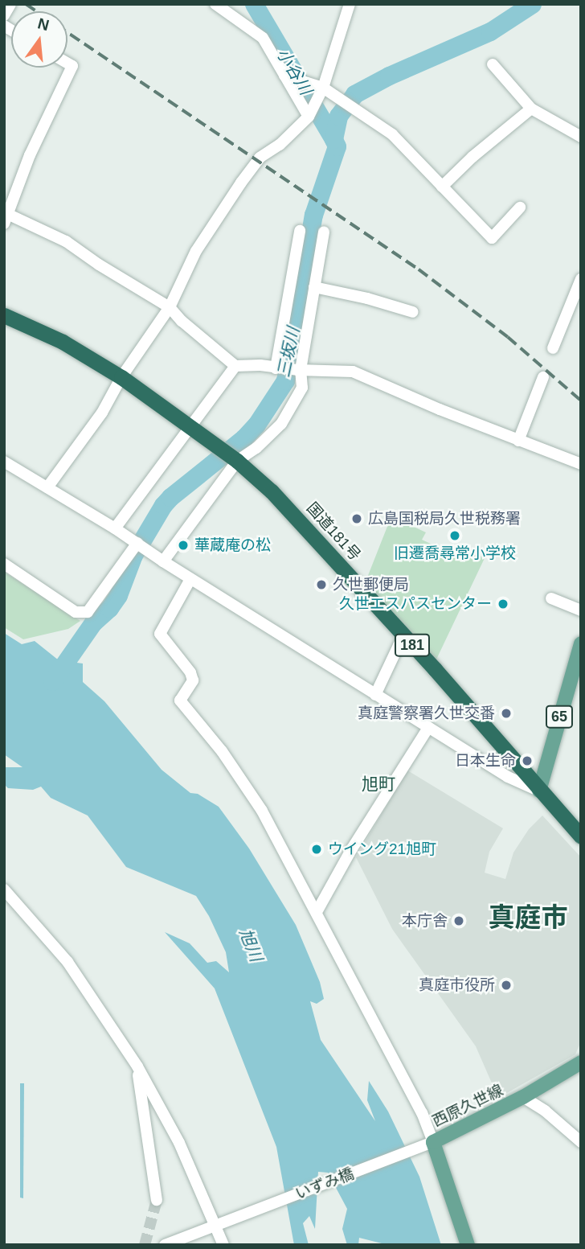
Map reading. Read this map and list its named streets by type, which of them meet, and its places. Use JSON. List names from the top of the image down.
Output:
{
  "streets": {
    "highway": ["国道181号", "181"],
    "main road": ["65", "西原久世線"],
    "street": ["いずみ橋"]
  },
  "crossings": [
    ["国道181号", "65"],
    ["西原久世線", "いずみ橋"]
  ],
  "districts": ["旭町", "真庭市"],
  "water": ["小谷川", "三坂川", "旭川"],
  "places": [
    "広島国税局久世税務署",
    "旧遷喬尋常小学校",
    "華蔵庵の松",
    "久世郵便局",
    "久世エスパスセンター",
    "真庭警察署久世交番",
    "日本生命",
    "ウイング21旭町",
    "本庁舎",
    "真庭市役所"
  ],
  "north": "top"
}
